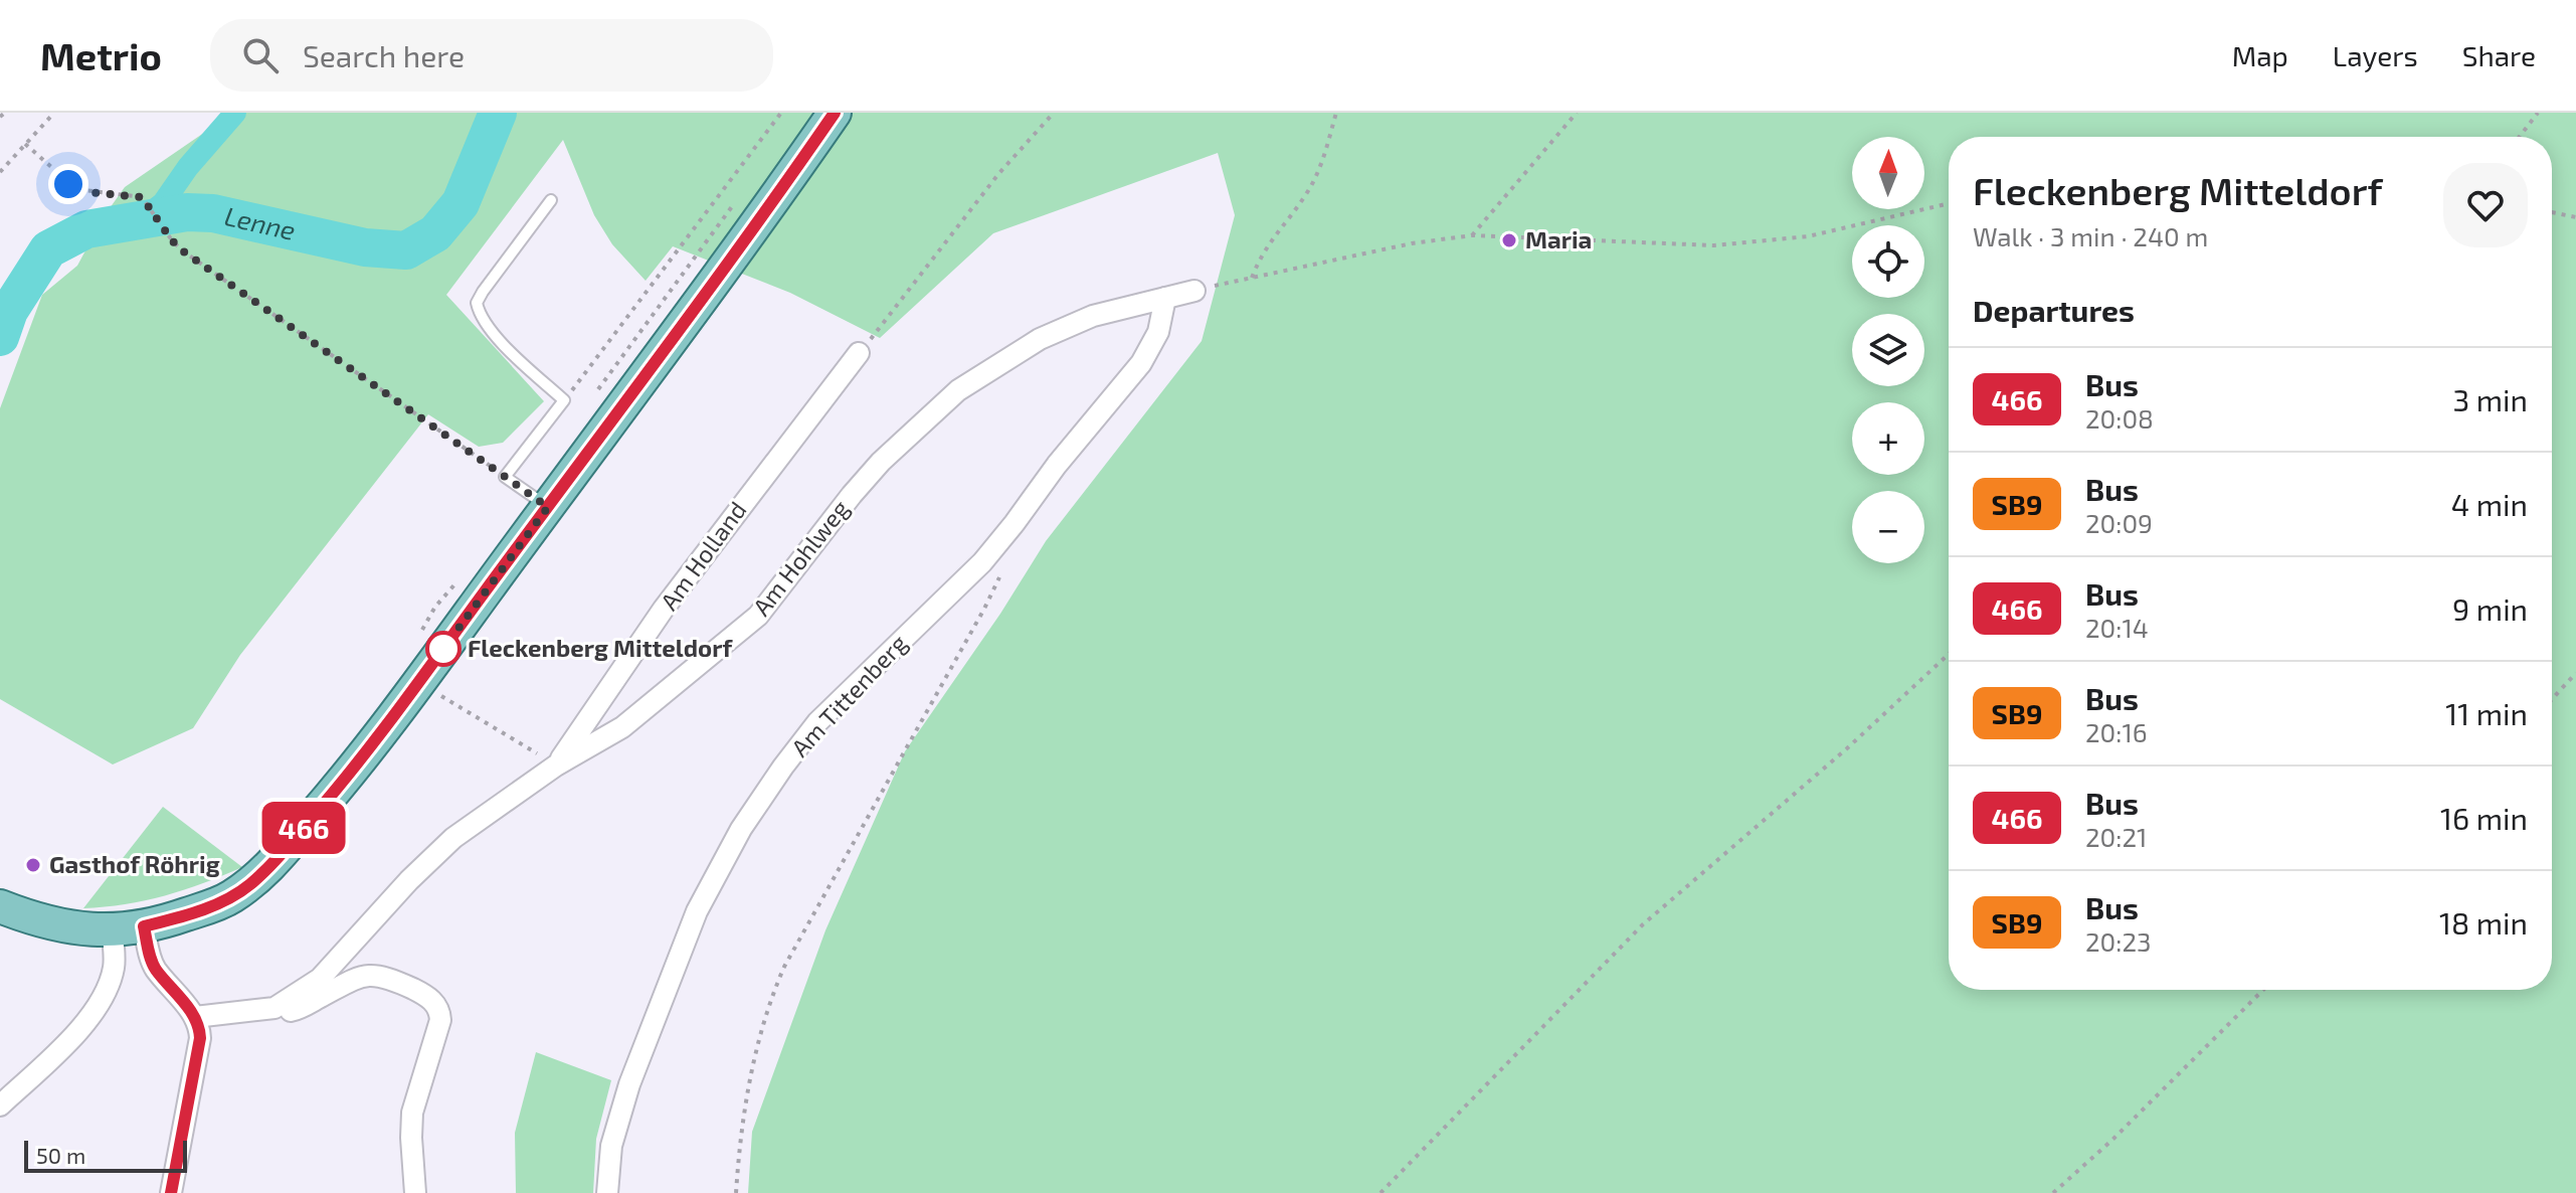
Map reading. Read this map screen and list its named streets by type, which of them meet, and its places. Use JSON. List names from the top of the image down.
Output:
{
  "streets": {
    "street": ["Am Holland", "Am Hohlweg", "Am Tittenberg"]
  },
  "crossings": [
    ["Am Holland", "Am Hohlweg"],
    ["Am Hohlweg", "Am Tittenberg"]
  ],
  "water": ["Lenne"],
  "places": ["Maria", "Fleckenberg Mitteldorf", "Gasthof Röhrig"],
  "lines": ["bus line 466"],
  "scale_bar": "50 m",
  "north": "top",
  "page": {
    "header": "Metrio",
    "search": "Search here",
    "nav": ["Map", "Layers", "Share"],
    "on_map": "466",
    "map_buttons": ["+", "−"],
    "heading": [
      ["Fleckenberg Mitteldorf", "Walk · 3 min · 240 m"],
      "Departures"
    ],
    "list": [
      {
        "mark": "466",
        "name": "Bus",
        "note": "20:08",
        "value": "3 min"
      },
      {
        "mark": "SB9",
        "name": "Bus",
        "note": "20:09",
        "value": "4 min"
      },
      {
        "mark": "466",
        "name": "Bus",
        "note": "20:14",
        "value": "9 min"
      },
      {
        "mark": "SB9",
        "name": "Bus",
        "note": "20:16",
        "value": "11 min"
      },
      {
        "mark": "466",
        "name": "Bus",
        "note": "20:21",
        "value": "16 min"
      },
      {
        "mark": "SB9",
        "name": "Bus",
        "note": "20:23",
        "value": "18 min"
      }
    ],
    "scale": "50 m"
  }
}
